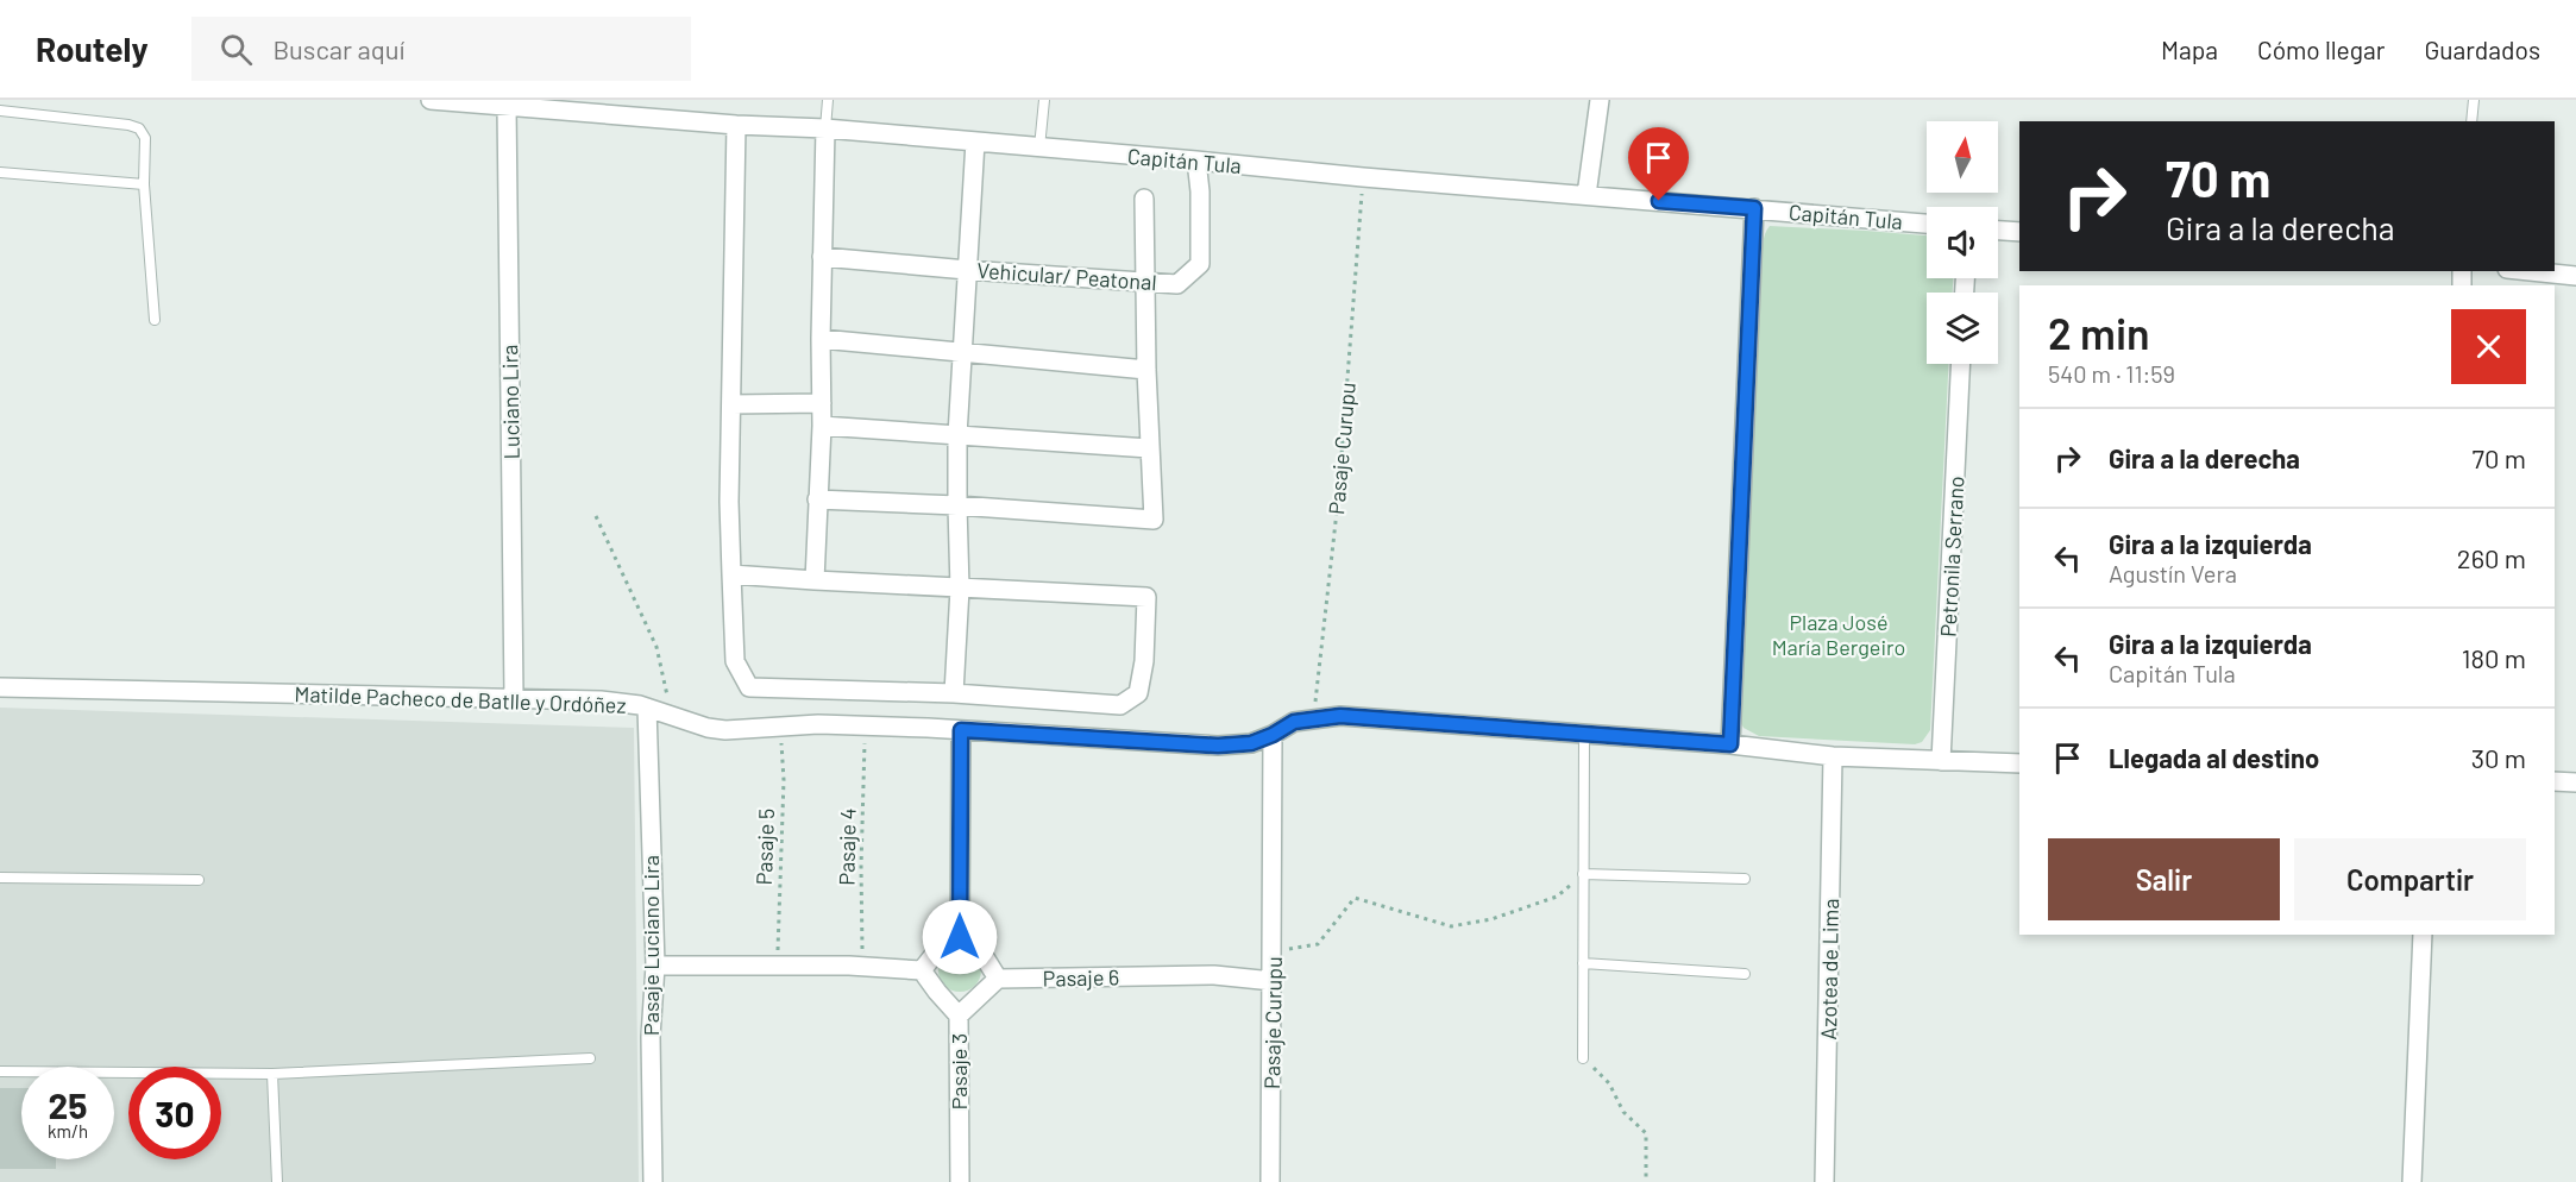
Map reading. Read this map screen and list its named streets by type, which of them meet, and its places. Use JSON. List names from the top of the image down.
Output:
{
  "streets": {
    "street": [
      "Capitán Tula",
      "Vehicular/ Peatonal",
      "Luciano Lira",
      "Pasaje Curupu",
      "Petronila Serrano",
      "Matilde Pacheco de Batlle y Ordóñez",
      "Pasaje Luciano Lira",
      "Azotea de Lima",
      "Pasaje 6",
      "Pasaje 3"
    ],
    "path": ["Pasaje 5", "Pasaje 4"]
  },
  "crossings": [
    ["Capitán Tula", "Vehicular/ Peatonal"],
    ["Capitán Tula", "Luciano Lira"],
    ["Capitán Tula", "Pasaje Curupu"],
    ["Luciano Lira", "Matilde Pacheco de Batlle y Ordóñez"],
    ["Pasaje Curupu", "Matilde Pacheco de Batlle y Ordóñez"],
    ["Pasaje Curupu", "Pasaje 6"],
    ["Petronila Serrano", "Matilde Pacheco de Batlle y Ordóñez"],
    ["Matilde Pacheco de Batlle y Ordóñez", "Pasaje 5"],
    ["Matilde Pacheco de Batlle y Ordóñez", "Pasaje 4"],
    ["Matilde Pacheco de Batlle y Ordóñez", "Pasaje Luciano Lira"],
    ["Matilde Pacheco de Batlle y Ordóñez", "Azotea de Lima"],
    ["Pasaje 6", "Pasaje 3"]
  ],
  "parks": ["Plaza José María Bergeiro"],
  "north": "top",
  "page": {
    "header": "Routely",
    "search": "Buscar aquí",
    "nav": ["Mapa", "Cómo llegar", "Guardados"],
    "turn": ["70 m", "Gira a la derecha"],
    "heading": ["2 min", "540 m · 11:59"],
    "list": [
      {
        "name": "Gira a la derecha",
        "value": "70 m"
      },
      {
        "name": "Gira a la izquierda",
        "note": "Agustín Vera",
        "value": "260 m"
      },
      {
        "name": "Gira a la izquierda",
        "note": "Capitán Tula",
        "value": "180 m"
      },
      {
        "name": "Llegada al destino",
        "value": "30 m"
      }
    ],
    "buttons": ["Salir", "Compartir"],
    "speed": "25 km/h",
    "limit": "30"
  }
}
